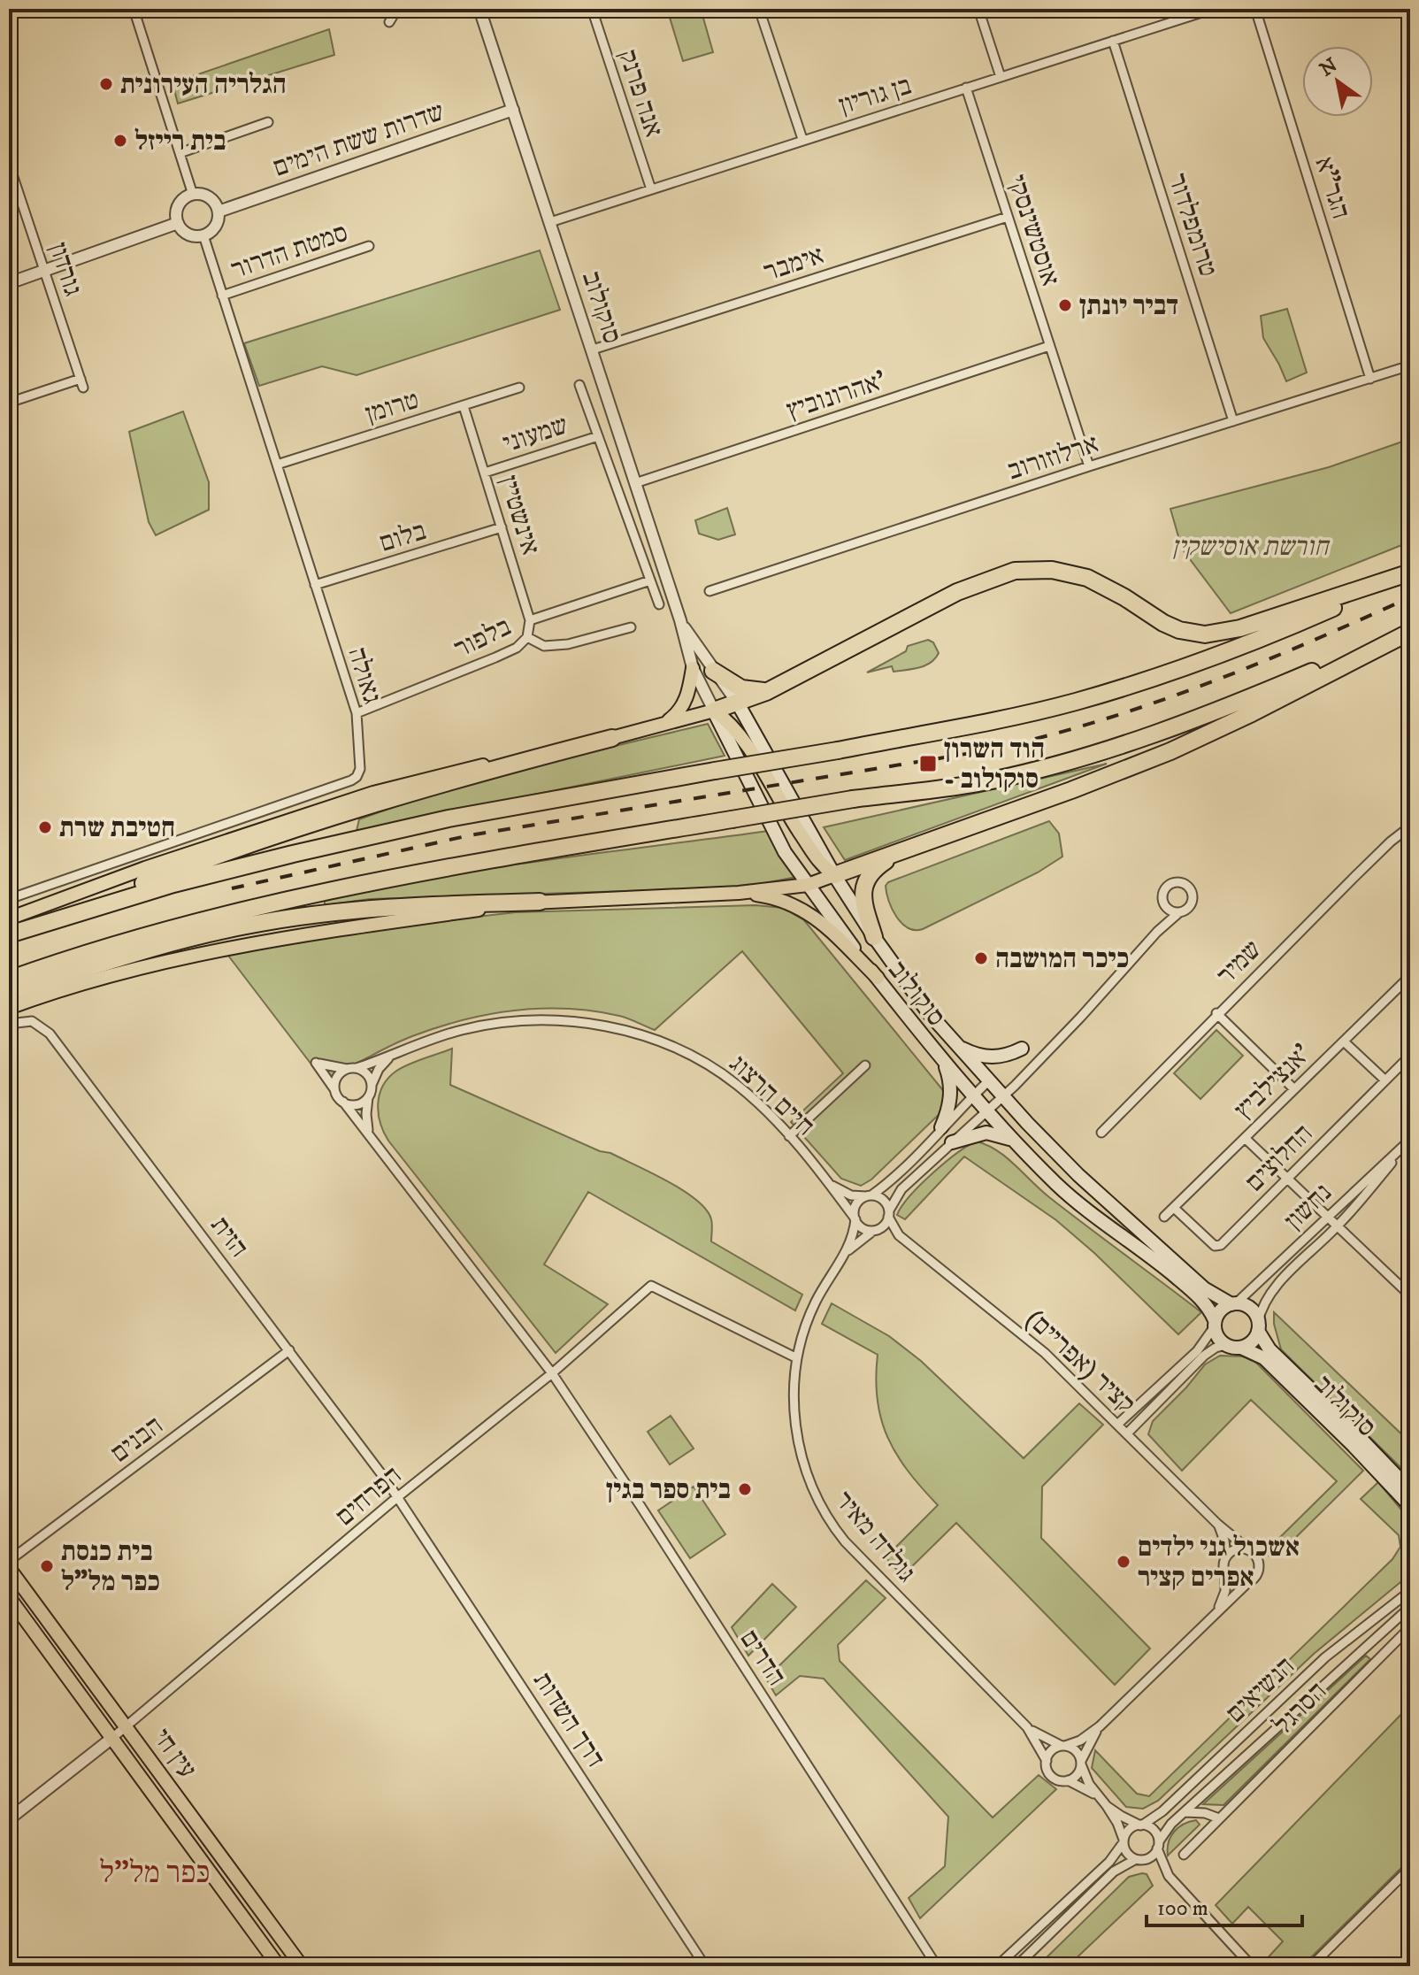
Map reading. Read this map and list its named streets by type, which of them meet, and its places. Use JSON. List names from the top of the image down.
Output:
{
  "streets": {
    "main road": ["סוקולוב", "עין חי"],
    "street": [
      "אנה פרנק",
      "בן גוריון",
      "שדרות ששת הימים",
      "הגר\"א",
      "טרומפלדור",
      "אוסטשינסקי",
      "סמטת הדרור",
      "אימבר",
      "גורדון",
      "אהרונוביץ'",
      "טרומן",
      "שמעוני",
      "ארלוזורוב",
      "אינשטיין",
      "בלום",
      "בלפור",
      "גאולה",
      "שמיר",
      "אנצילביץ'",
      "חיים הרצוג",
      "החלוצים",
      "נחשון",
      "הזית",
      "קציר (אפריים)",
      "הבנים",
      "הפרחים",
      "גולדה מאיר",
      "הדרים",
      "הנשיאים",
      "הסרגל",
      "דרך השדות"
    ]
  },
  "crossings": [
    ["אנה פרנק", "בן גוריון"],
    ["בן גוריון", "טרומפלדור"],
    ["בן גוריון", "אוסטשינסקי"],
    ["בן גוריון", "סוקולוב"],
    ["שדרות ששת הימים", "סוקולוב"],
    ["שדרות ששת הימים", "גאולה"],
    ["הגר\"א", "ארלוזורוב"],
    ["טרומפלדור", "ארלוזורוב"],
    ["אוסטשינסקי", "אימבר"],
    ["אוסטשינסקי", "אהרונוביץ'"],
    ["אוסטשינסקי", "ארלוזורוב"],
    ["סמטת הדרור", "גאולה"],
    ["אימבר", "סוקולוב"],
    ["סוקולוב", "אהרונוביץ'"],
    ["סוקולוב", "נחשון"],
    ["טרומן", "אינשטיין"],
    ["טרומן", "גאולה"],
    ["שמעוני", "אינשטיין"],
    ["אינשטיין", "בלום"],
    ["אינשטיין", "בלפור"],
    ["בלום", "גאולה"],
    ["בלפור", "גאולה"],
    ["אנצילביץ'", "החלוצים"],
    ["חיים הרצוג", "קציר (אפריים)"],
    ["חיים הרצוג", "גולדה מאיר"],
    ["הזית", "הבנים"],
    ["הזית", "הפרחים"],
    ["הזית", "דרך השדות"],
    ["קציר (אפריים)", "גולדה מאיר"],
    ["הפרחים", "גולדה מאיר"],
    ["הפרחים", "הדרים"],
    ["הפרחים", "דרך השדות"],
    ["הפרחים", "עין חי"]
  ],
  "districts": ["כפר מל\"ל"],
  "parks": ["חורשת אוסישקין"],
  "places": {
    "other": [
      "הגלריה העירונית",
      "בית רייזל",
      "דביר יונתן",
      "חטיבת שרת",
      "כיכר המושבה",
      "בית ספר בגין",
      "אשכול גני ילדים אפרים קציר",
      "בית כנסת כפר מל\"ל"
    ],
    "transit": ["הוד השרון - סוקולוב"]
  },
  "scale_bar": "100 m",
  "north": "top left"
}
